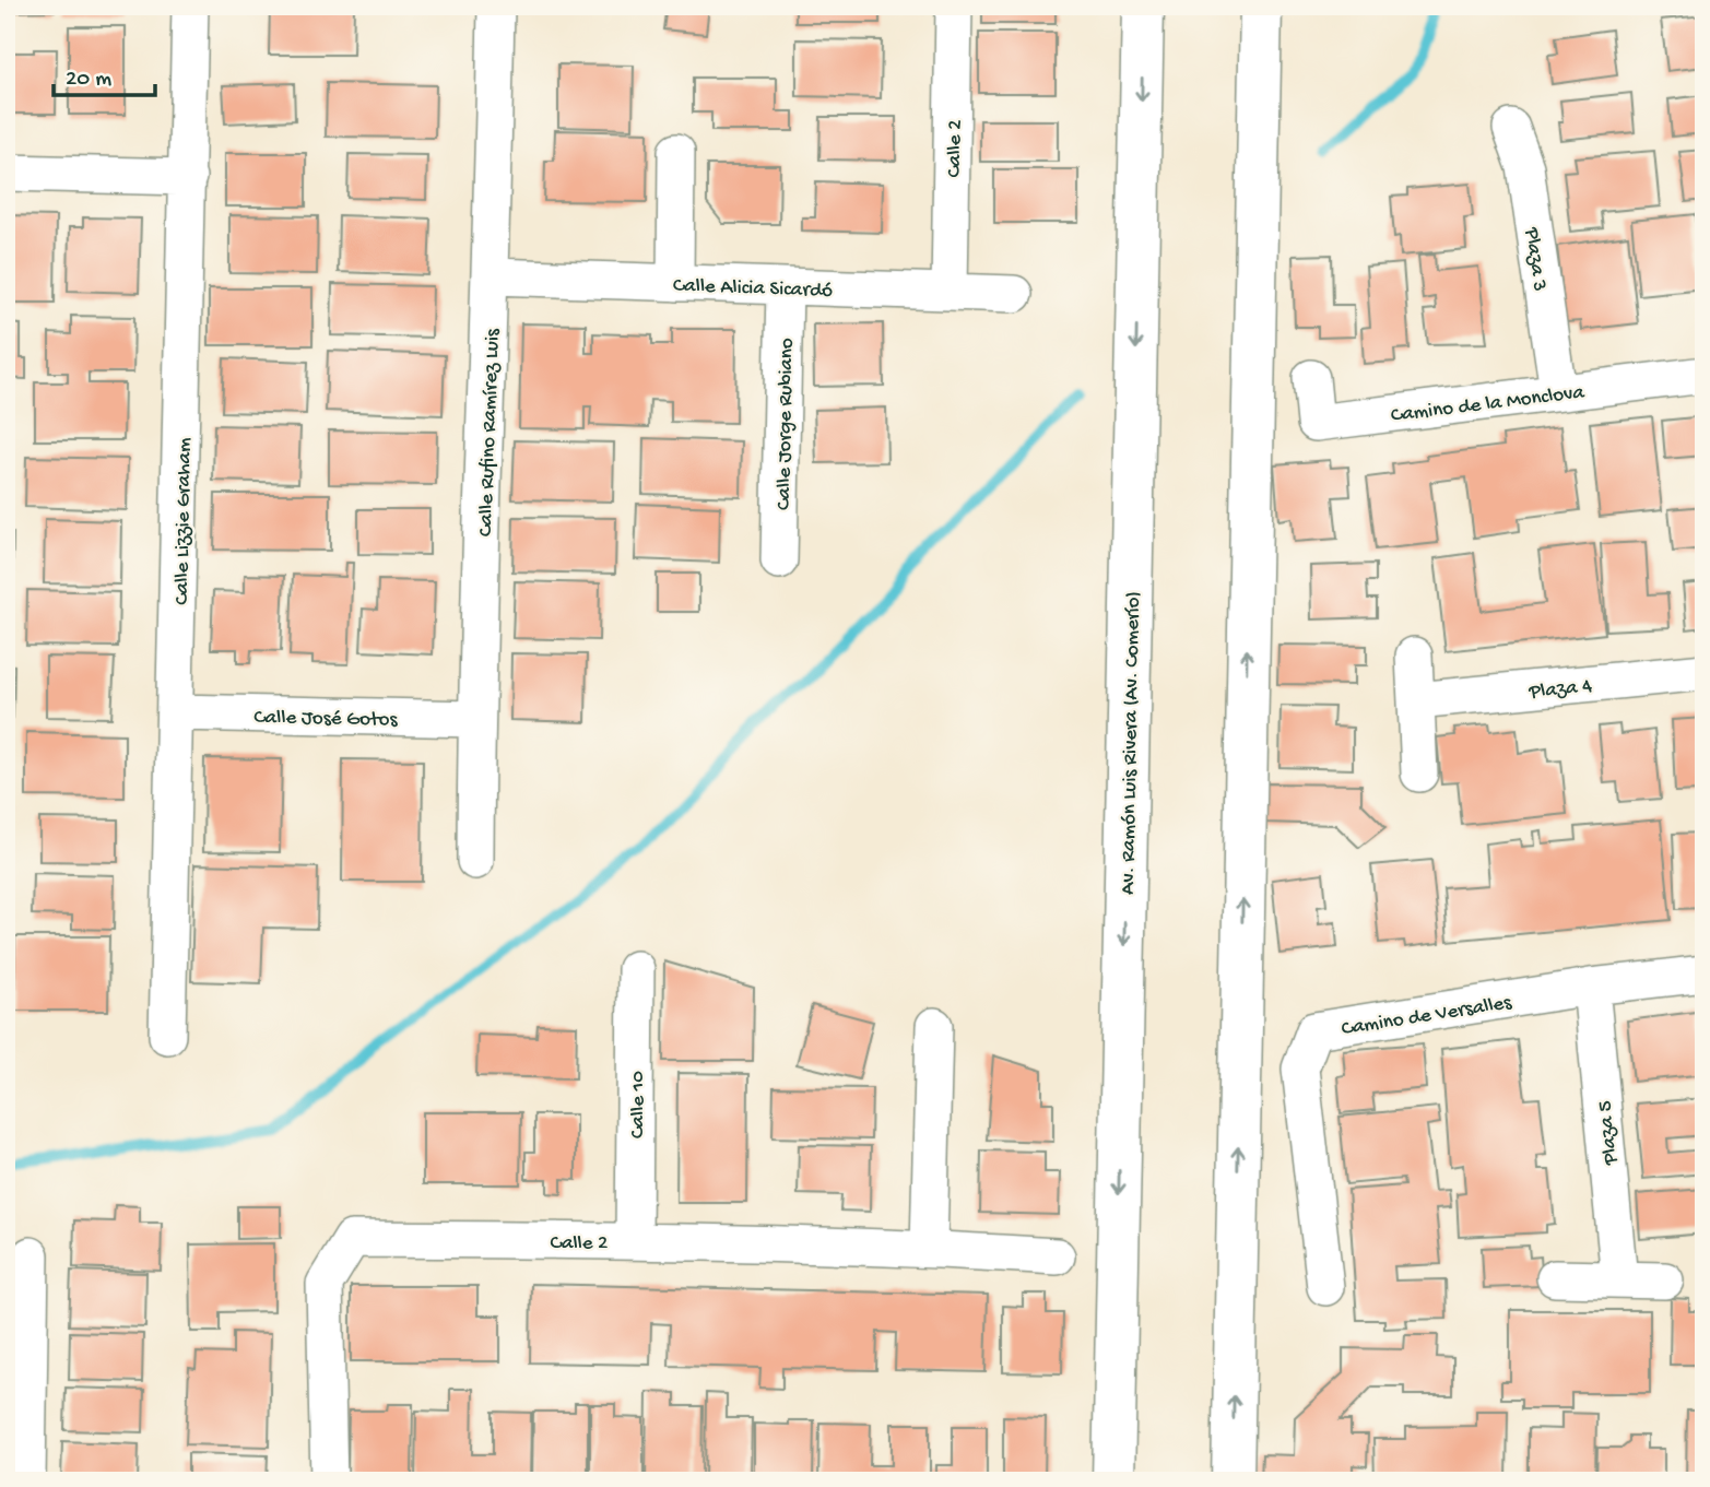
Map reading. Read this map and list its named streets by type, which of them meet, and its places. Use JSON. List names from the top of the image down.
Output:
{
  "streets": {
    "main road": ["Av. Ramón Luis Rivera (Av. Comerío)"],
    "street": [
      "Calle 2",
      "Plaza 3",
      "Calle Alicia Sicardó",
      "Camino de la Monclova",
      "Calle Jorge Rubiano",
      "Calle Rufino Ramírez Luis",
      "Calle Lizzie Graham",
      "Plaza 4",
      "Calle José Gotos",
      "Camino de Versalles",
      "Calle 10",
      "Plaza 5"
    ]
  },
  "crossings": [
    ["Calle 2", "Calle Alicia Sicardó"],
    ["Calle 2", "Calle 10"],
    ["Plaza 3", "Camino de la Monclova"],
    ["Calle Alicia Sicardó", "Calle Jorge Rubiano"],
    ["Calle Alicia Sicardó", "Calle Rufino Ramírez Luis"],
    ["Calle Rufino Ramírez Luis", "Calle José Gotos"],
    ["Calle Lizzie Graham", "Calle José Gotos"],
    ["Camino de Versalles", "Plaza 5"]
  ],
  "scale_bar": "20 m"
}
